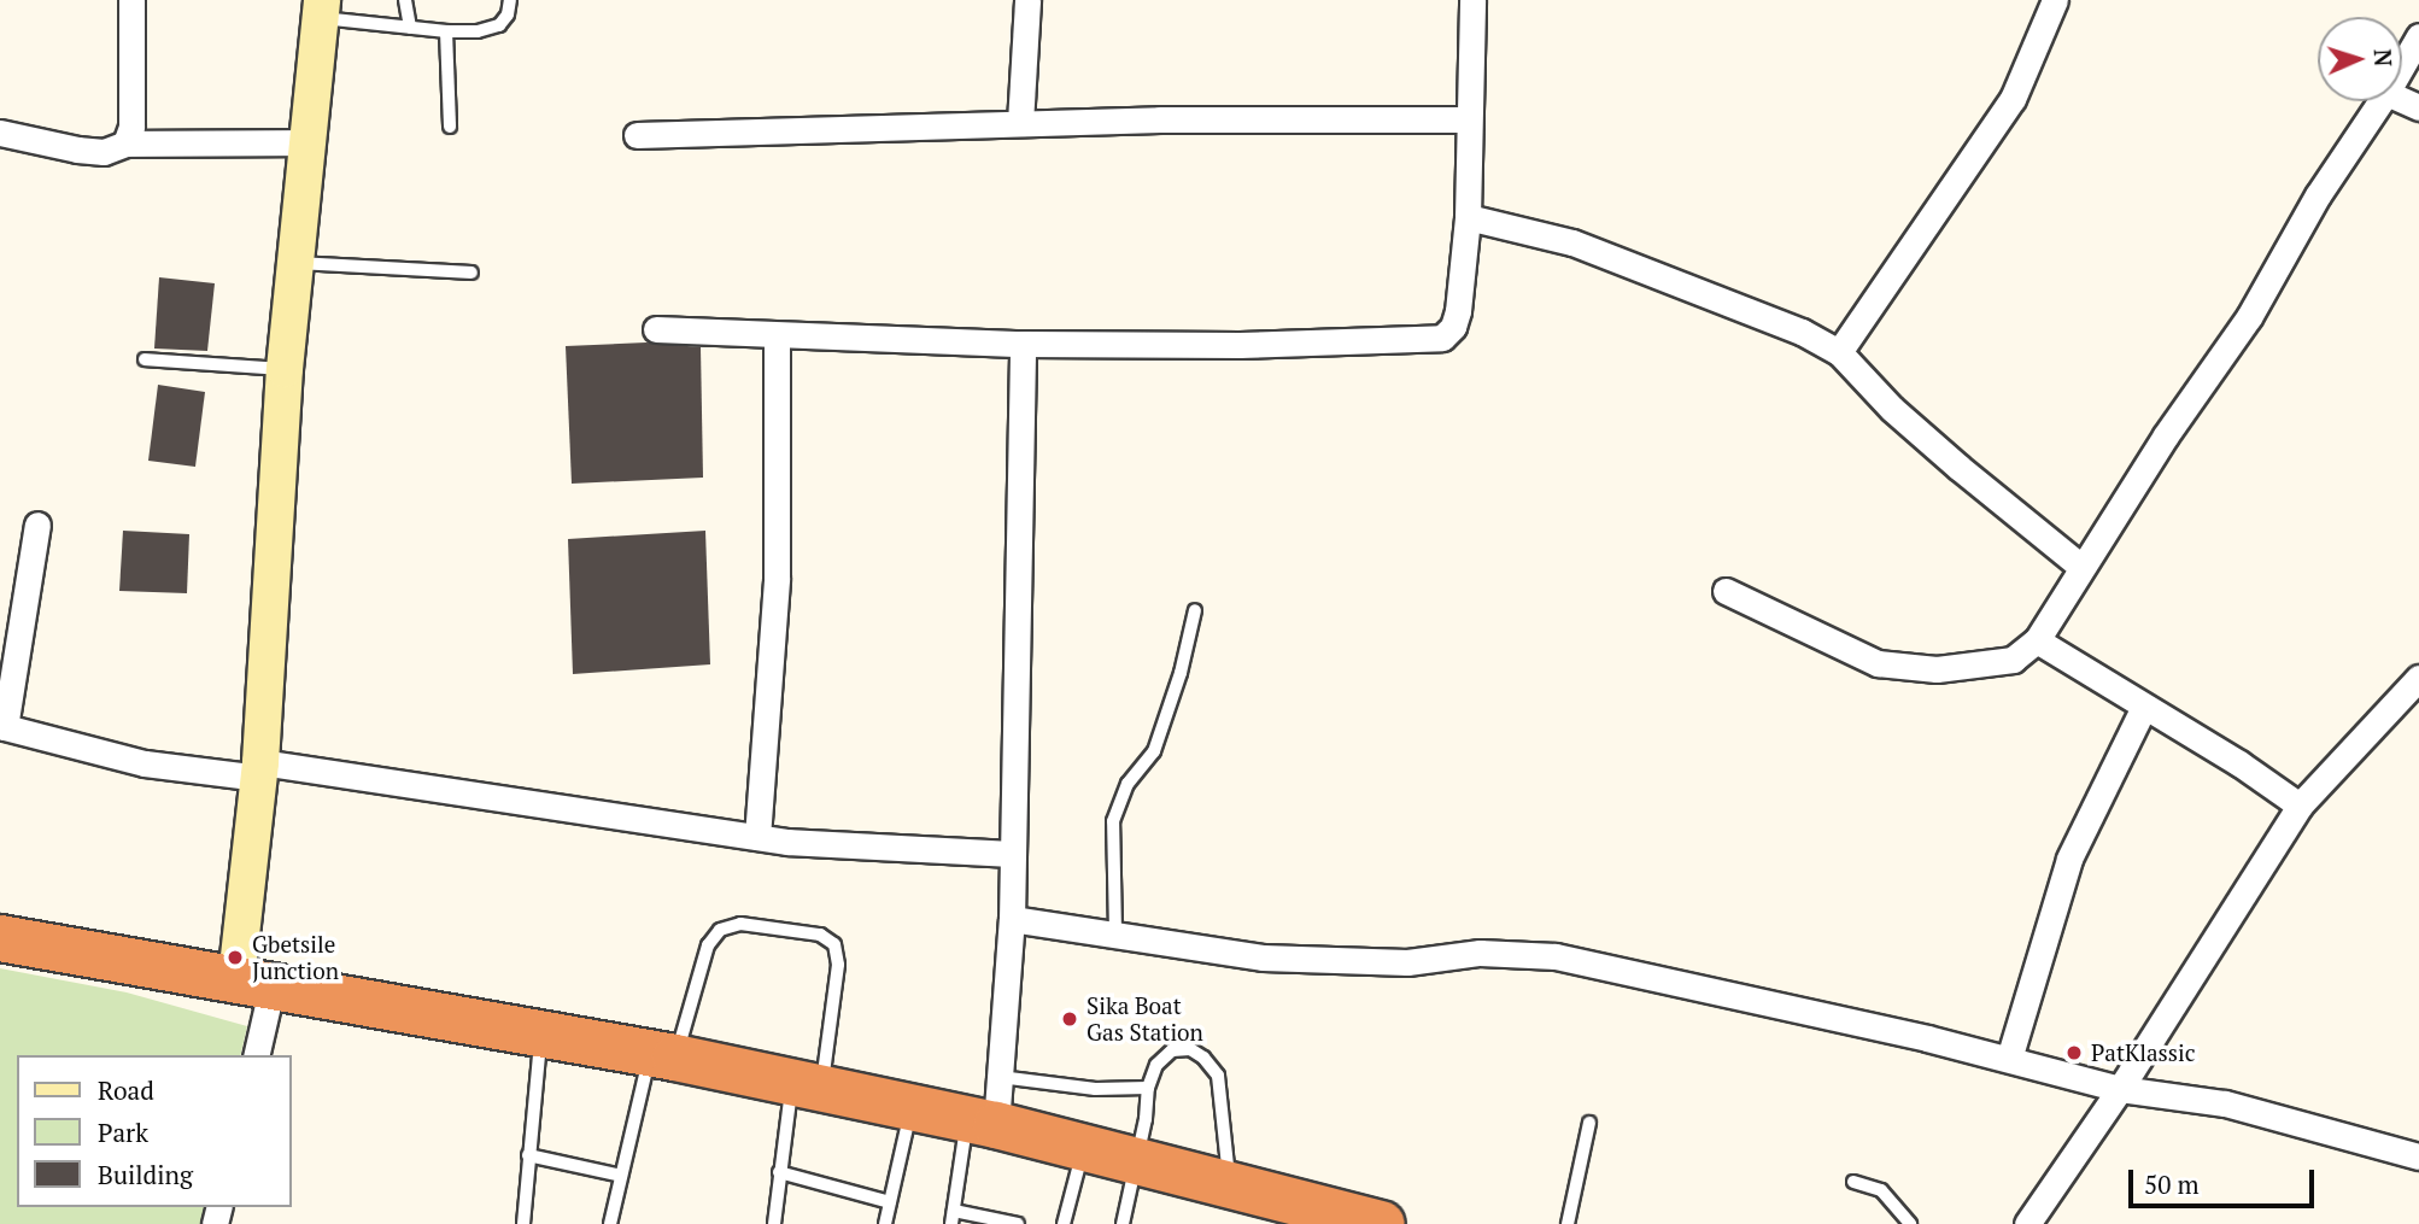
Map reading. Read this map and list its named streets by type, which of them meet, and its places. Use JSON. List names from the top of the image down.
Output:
{
  "places": ["Gbetsile Junction", "Sika Boat Gas Station", "PatKlassic"],
  "legend": ["Road", "Park", "Building"],
  "scale_bar": "50 m",
  "north": "right"
}
